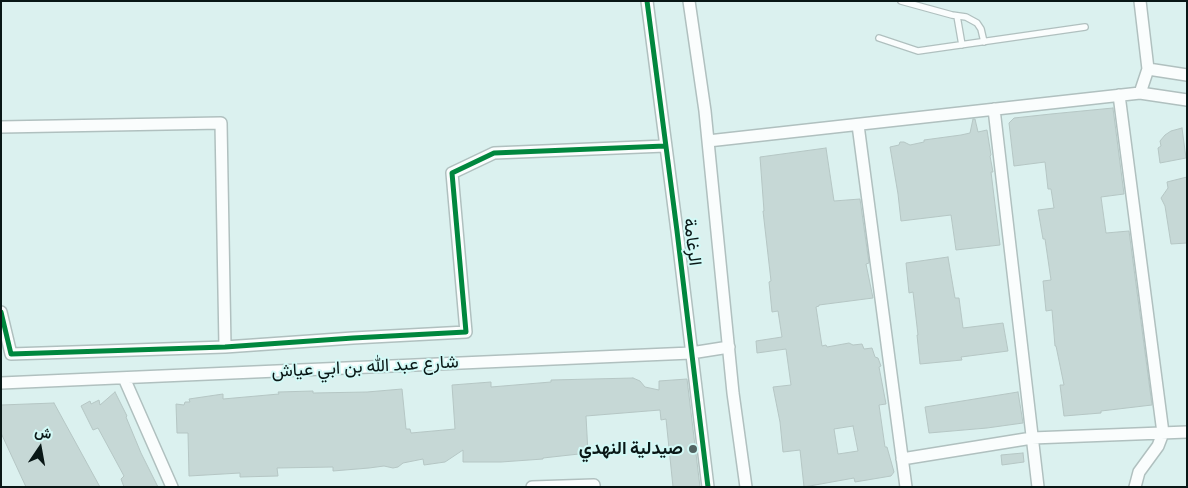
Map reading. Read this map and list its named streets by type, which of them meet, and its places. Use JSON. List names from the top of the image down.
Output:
{
  "streets": {
    "street": ["الرغامة", "شارع عبد الله بن ابي عياش"]
  },
  "crossings": [
    ["الرغامة", "شارع عبد الله بن ابي عياش"]
  ],
  "places": ["صيدلية النهدي"],
  "north": "top"
}
